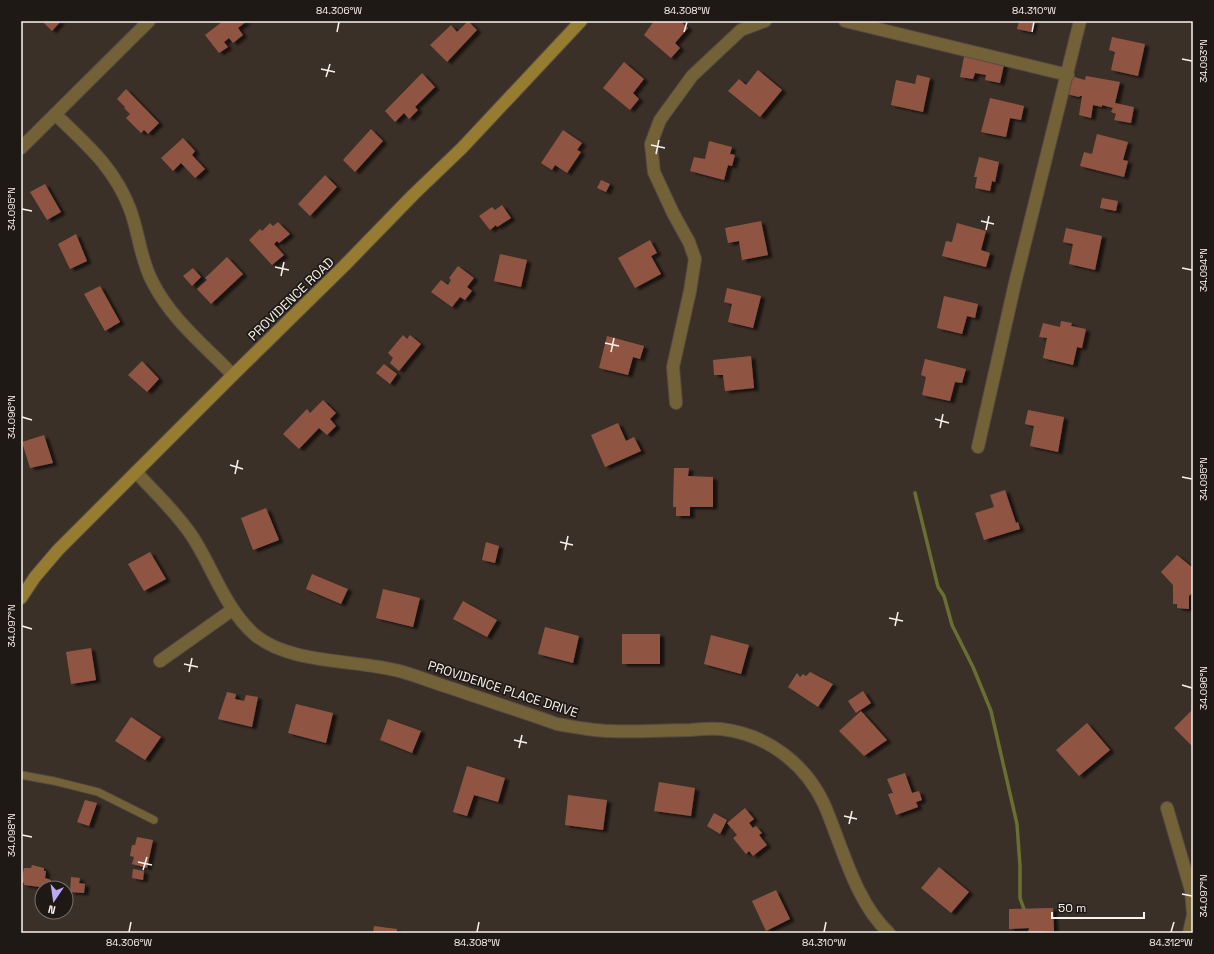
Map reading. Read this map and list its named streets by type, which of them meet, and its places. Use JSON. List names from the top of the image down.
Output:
{
  "streets": {
    "street": ["PROVIDENCE ROAD", "PROVIDENCE PLACE DRIVE"]
  },
  "crossings": [
    ["PROVIDENCE ROAD", "PROVIDENCE PLACE DRIVE"]
  ],
  "scale_bar": "50 m",
  "north": "bottom",
  "coordinates": [
    "84.306°W",
    "84.308°W",
    "84.310°W",
    "34.093°N",
    "34.095°N",
    "34.094°N",
    "34.096°N",
    "34.097°N",
    "34.098°N",
    "84.312°W"
  ]
}
